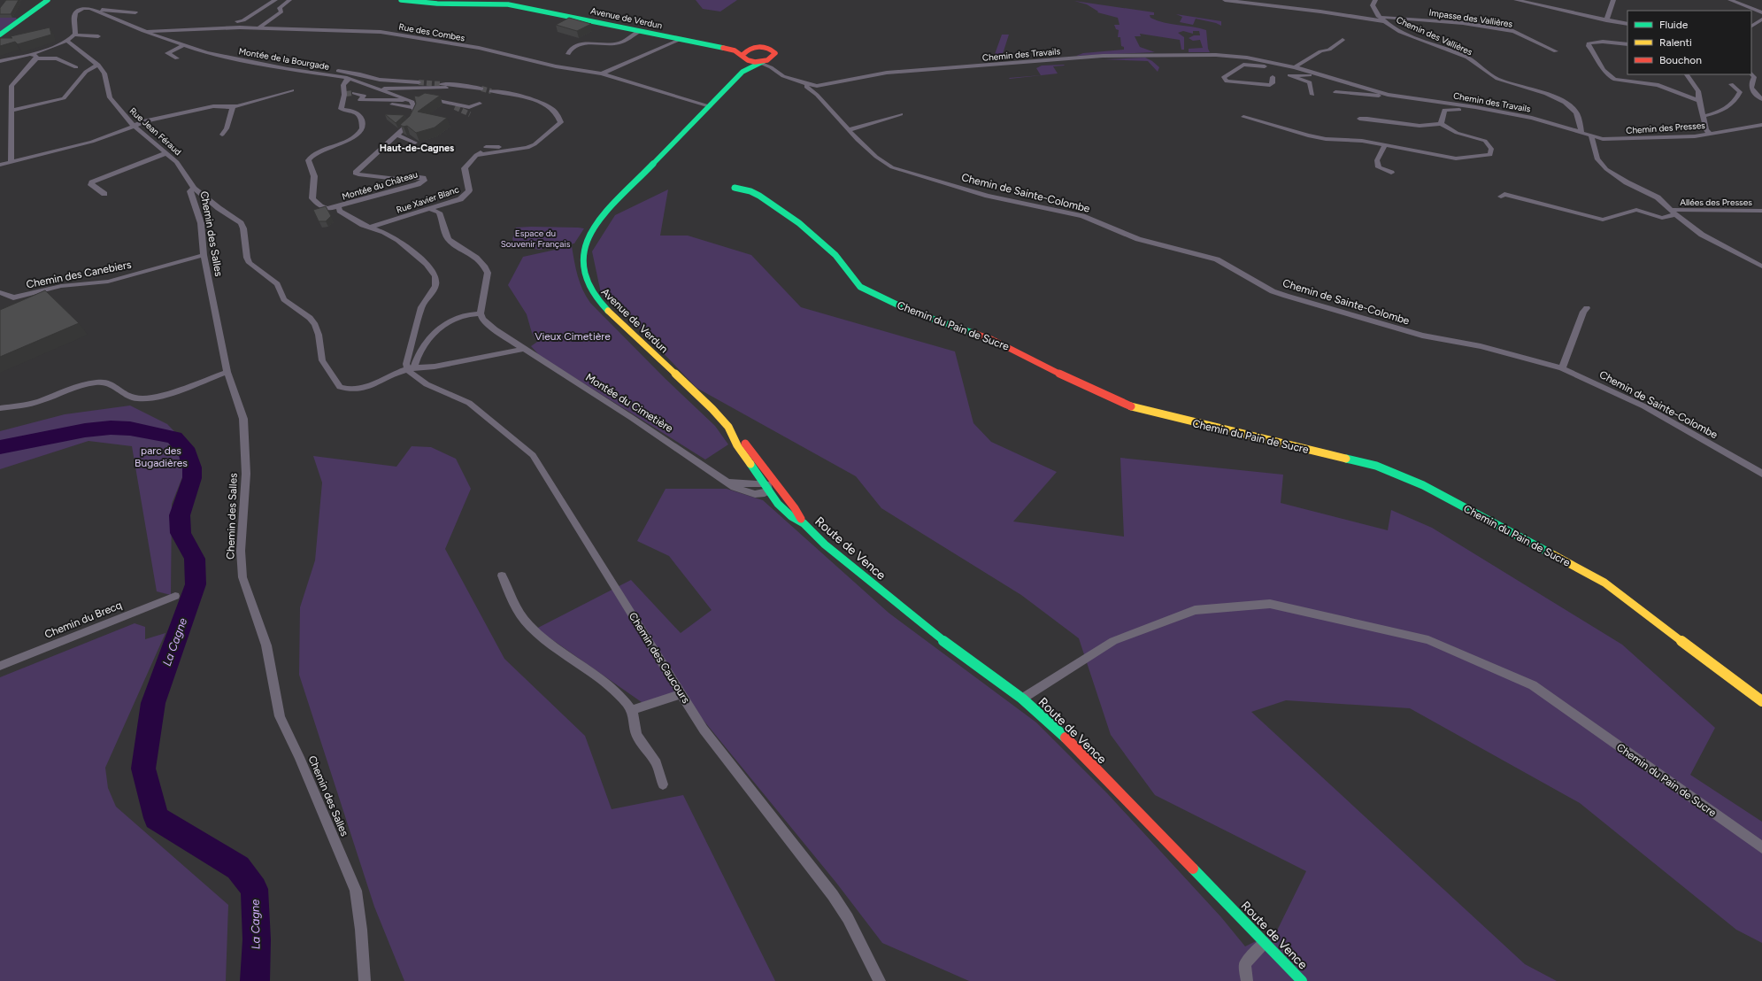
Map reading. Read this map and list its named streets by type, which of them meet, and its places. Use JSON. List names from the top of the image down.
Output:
{
  "streets": {
    "main road": ["Avenue de Verdun", "Chemin du Pain de Sucre", "Route de Vence"],
    "street": [
      "Impasse des Vallières",
      "Rue des Combes",
      "Chemin des Vallières",
      "Chemin des Travails",
      "Montée de la Bourgade",
      "Chemin des Presses",
      "Rue Jean Féraud",
      "Montée du Château",
      "Chemin de Sainte-Colombe",
      "Rue Xavier Blanc",
      "Allées des Presses",
      "Chemin des Salles",
      "Chemin des Canebiers",
      "Montée du Cimetière",
      "Chemin du Brecq",
      "Chemin des Caucours"
    ]
  },
  "crossings": [
    ["Avenue de Verdun", "Rue des Combes"],
    ["Avenue de Verdun", "Chemin des Travails"],
    ["Avenue de Verdun", "Montée du Cimetière"],
    ["Avenue de Verdun", "Route de Vence"],
    ["Impasse des Vallières", "Chemin des Vallières"],
    ["Rue des Combes", "Montée de la Bourgade"],
    ["Chemin des Vallières", "Chemin des Travails"],
    ["Chemin des Travails", "Chemin des Presses"],
    ["Chemin des Travails", "Chemin de Sainte-Colombe"],
    ["Rue Jean Féraud", "Chemin des Salles"],
    ["Chemin des Salles", "Chemin des Canebiers"],
    ["Chemin du Pain de Sucre", "Route de Vence"],
    ["Montée du Cimetière", "Route de Vence"]
  ],
  "districts": ["Haut-de-Cagnes"],
  "water": ["La Cagne"],
  "parks": ["Espace du Souvenir Français", "Vieux Cimetière", "parc des Bugadières"],
  "legend": ["Fluide", "Ralenti", "Bouchon"]
}
